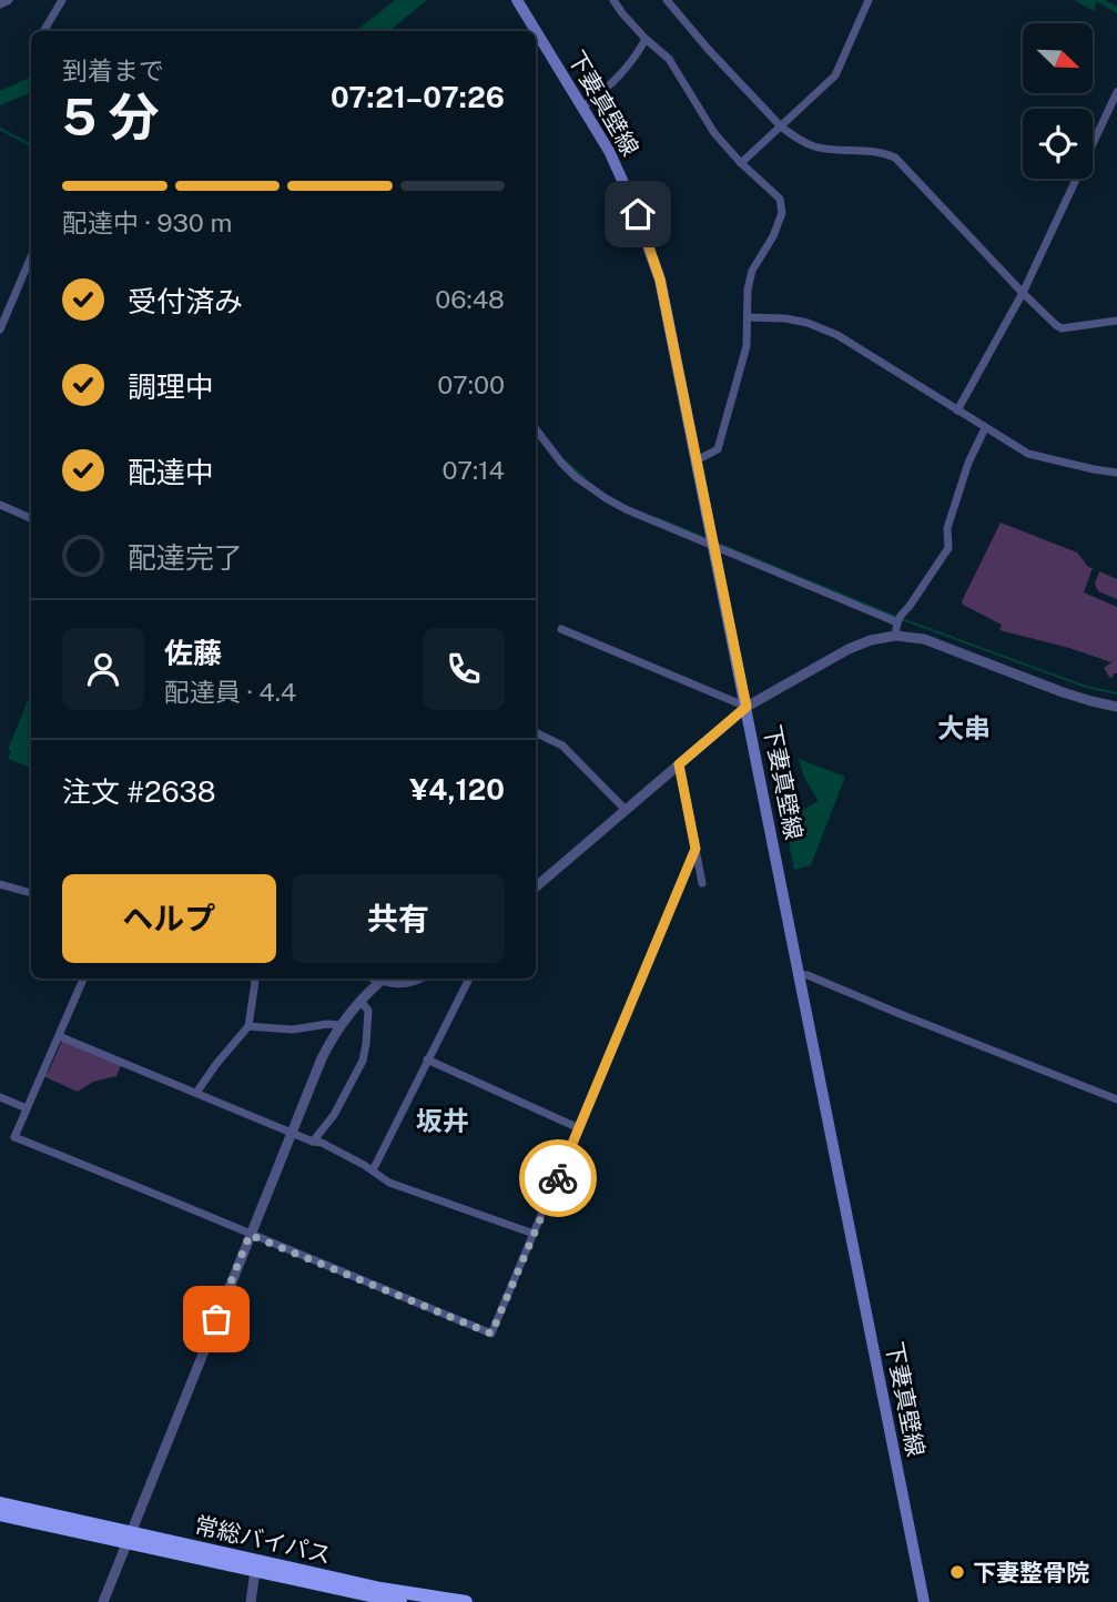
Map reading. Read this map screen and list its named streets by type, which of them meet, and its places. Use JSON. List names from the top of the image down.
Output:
{
  "streets": {
    "highway": ["常総バイパス"],
    "main road": ["下妻真壁線"]
  },
  "districts": ["大串", "坂井"],
  "places": ["下妻整骨院"],
  "north": "bottom right",
  "page": {
    "heading": ["5 分", "到着まで", "07:21–07:26"],
    "panel": [
      "佐藤",
      "配達員 · 4.4",
      "注文 #2638",
      "¥4,120"
    ],
    "bar": "配達中 · 930 m",
    "list": [
      ["受付済み", "06:48"],
      ["調理中", "07:00"],
      ["配達中", "07:14"],
      "配達完了"
    ],
    "buttons": ["ヘルプ", "共有"]
  }
}
